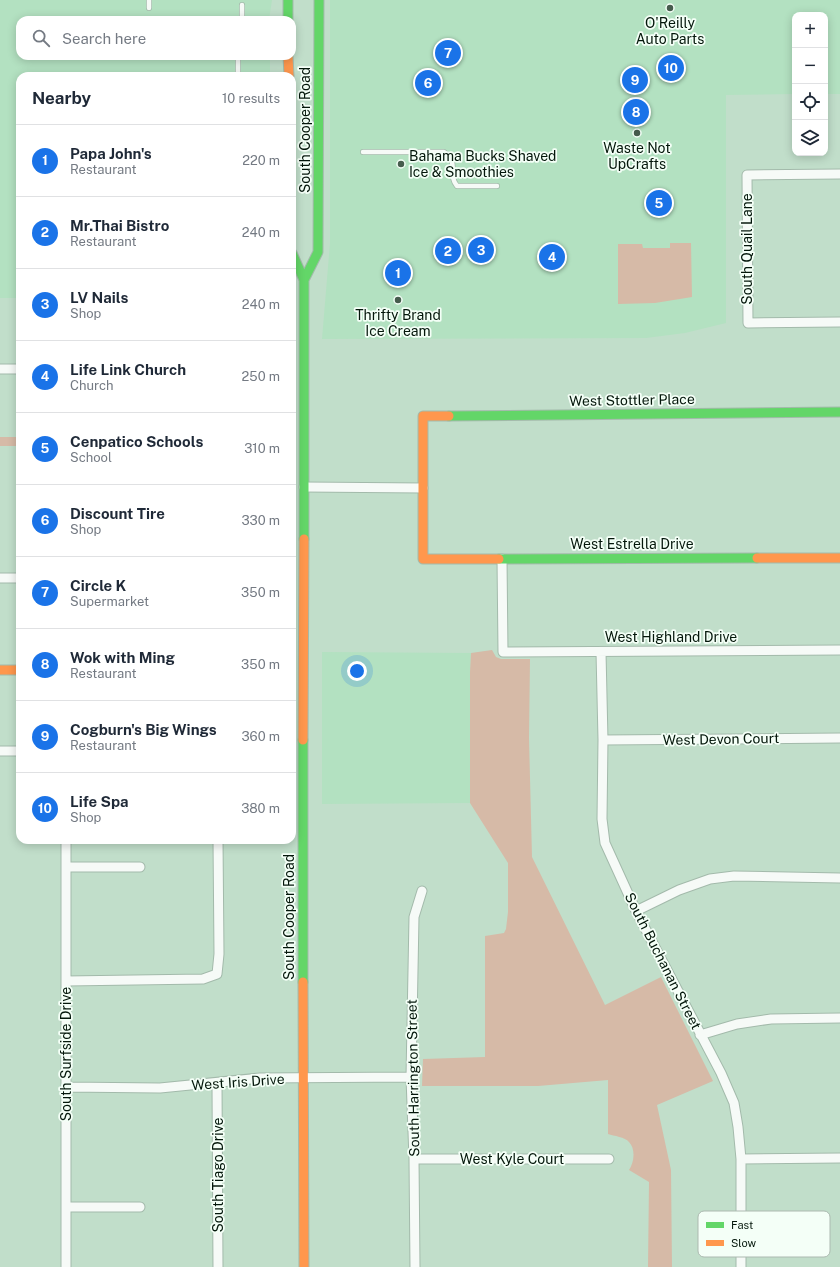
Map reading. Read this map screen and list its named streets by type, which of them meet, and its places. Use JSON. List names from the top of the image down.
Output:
{
  "streets": {
    "main road": ["South Cooper Road", "West Stottler Place", "West Estrella Drive"],
    "street": [
      "South Quail Lane",
      "West Highland Drive",
      "West Devon Court",
      "South Buchanan Street",
      "South Surfside Drive",
      "South Harrington Street",
      "West Iris Drive",
      "West Kyle Court",
      "South Tiago Drive"
    ]
  },
  "crossings": [
    ["South Cooper Road", "West Iris Drive"],
    ["West Stottler Place", "West Estrella Drive"],
    ["West Estrella Drive", "West Highland Drive"],
    ["West Highland Drive", "South Buchanan Street"],
    ["West Devon Court", "South Buchanan Street"],
    ["South Surfside Drive", "West Iris Drive"],
    ["South Harrington Street", "West Iris Drive"],
    ["South Harrington Street", "West Kyle Court"],
    ["West Iris Drive", "South Tiago Drive"]
  ],
  "places": [
    "O'Reilly Auto Parts",
    "Waste Not UpCrafts",
    "Bahama Bucks Shaved Ice & Smoothies",
    "Thrifty Brand Ice Cream"
  ],
  "legend": ["Fast", "Slow"],
  "page": {
    "map_buttons": ["+", "−"],
    "search": "Search here",
    "pins": [
      "7",
      "10",
      "9",
      "6",
      "8",
      "5",
      "3",
      "2",
      "4",
      "1"
    ],
    "heading": ["Nearby", "10 results"],
    "list": [
      {
        "mark": "1",
        "name": "Papa John's",
        "note": "Restaurant",
        "value": "220 m"
      },
      {
        "mark": "2",
        "name": "Mr.Thai Bistro",
        "note": "Restaurant",
        "value": "240 m"
      },
      {
        "mark": "3",
        "name": "LV Nails",
        "note": "Shop",
        "value": "240 m"
      },
      {
        "mark": "4",
        "name": "Life Link Church",
        "note": "Church",
        "value": "250 m"
      },
      {
        "mark": "5",
        "name": "Cenpatico Schools",
        "note": "School",
        "value": "310 m"
      },
      {
        "mark": "6",
        "name": "Discount Tire",
        "note": "Shop",
        "value": "330 m"
      },
      {
        "mark": "7",
        "name": "Circle K",
        "note": "Supermarket",
        "value": "350 m"
      },
      {
        "mark": "8",
        "name": "Wok with Ming",
        "note": "Restaurant",
        "value": "350 m"
      },
      {
        "mark": "9",
        "name": "Cogburn's Big Wings",
        "note": "Restaurant",
        "value": "360 m"
      },
      {
        "mark": "10",
        "name": "Life Spa",
        "note": "Shop",
        "value": "380 m"
      }
    ]
  }
}
